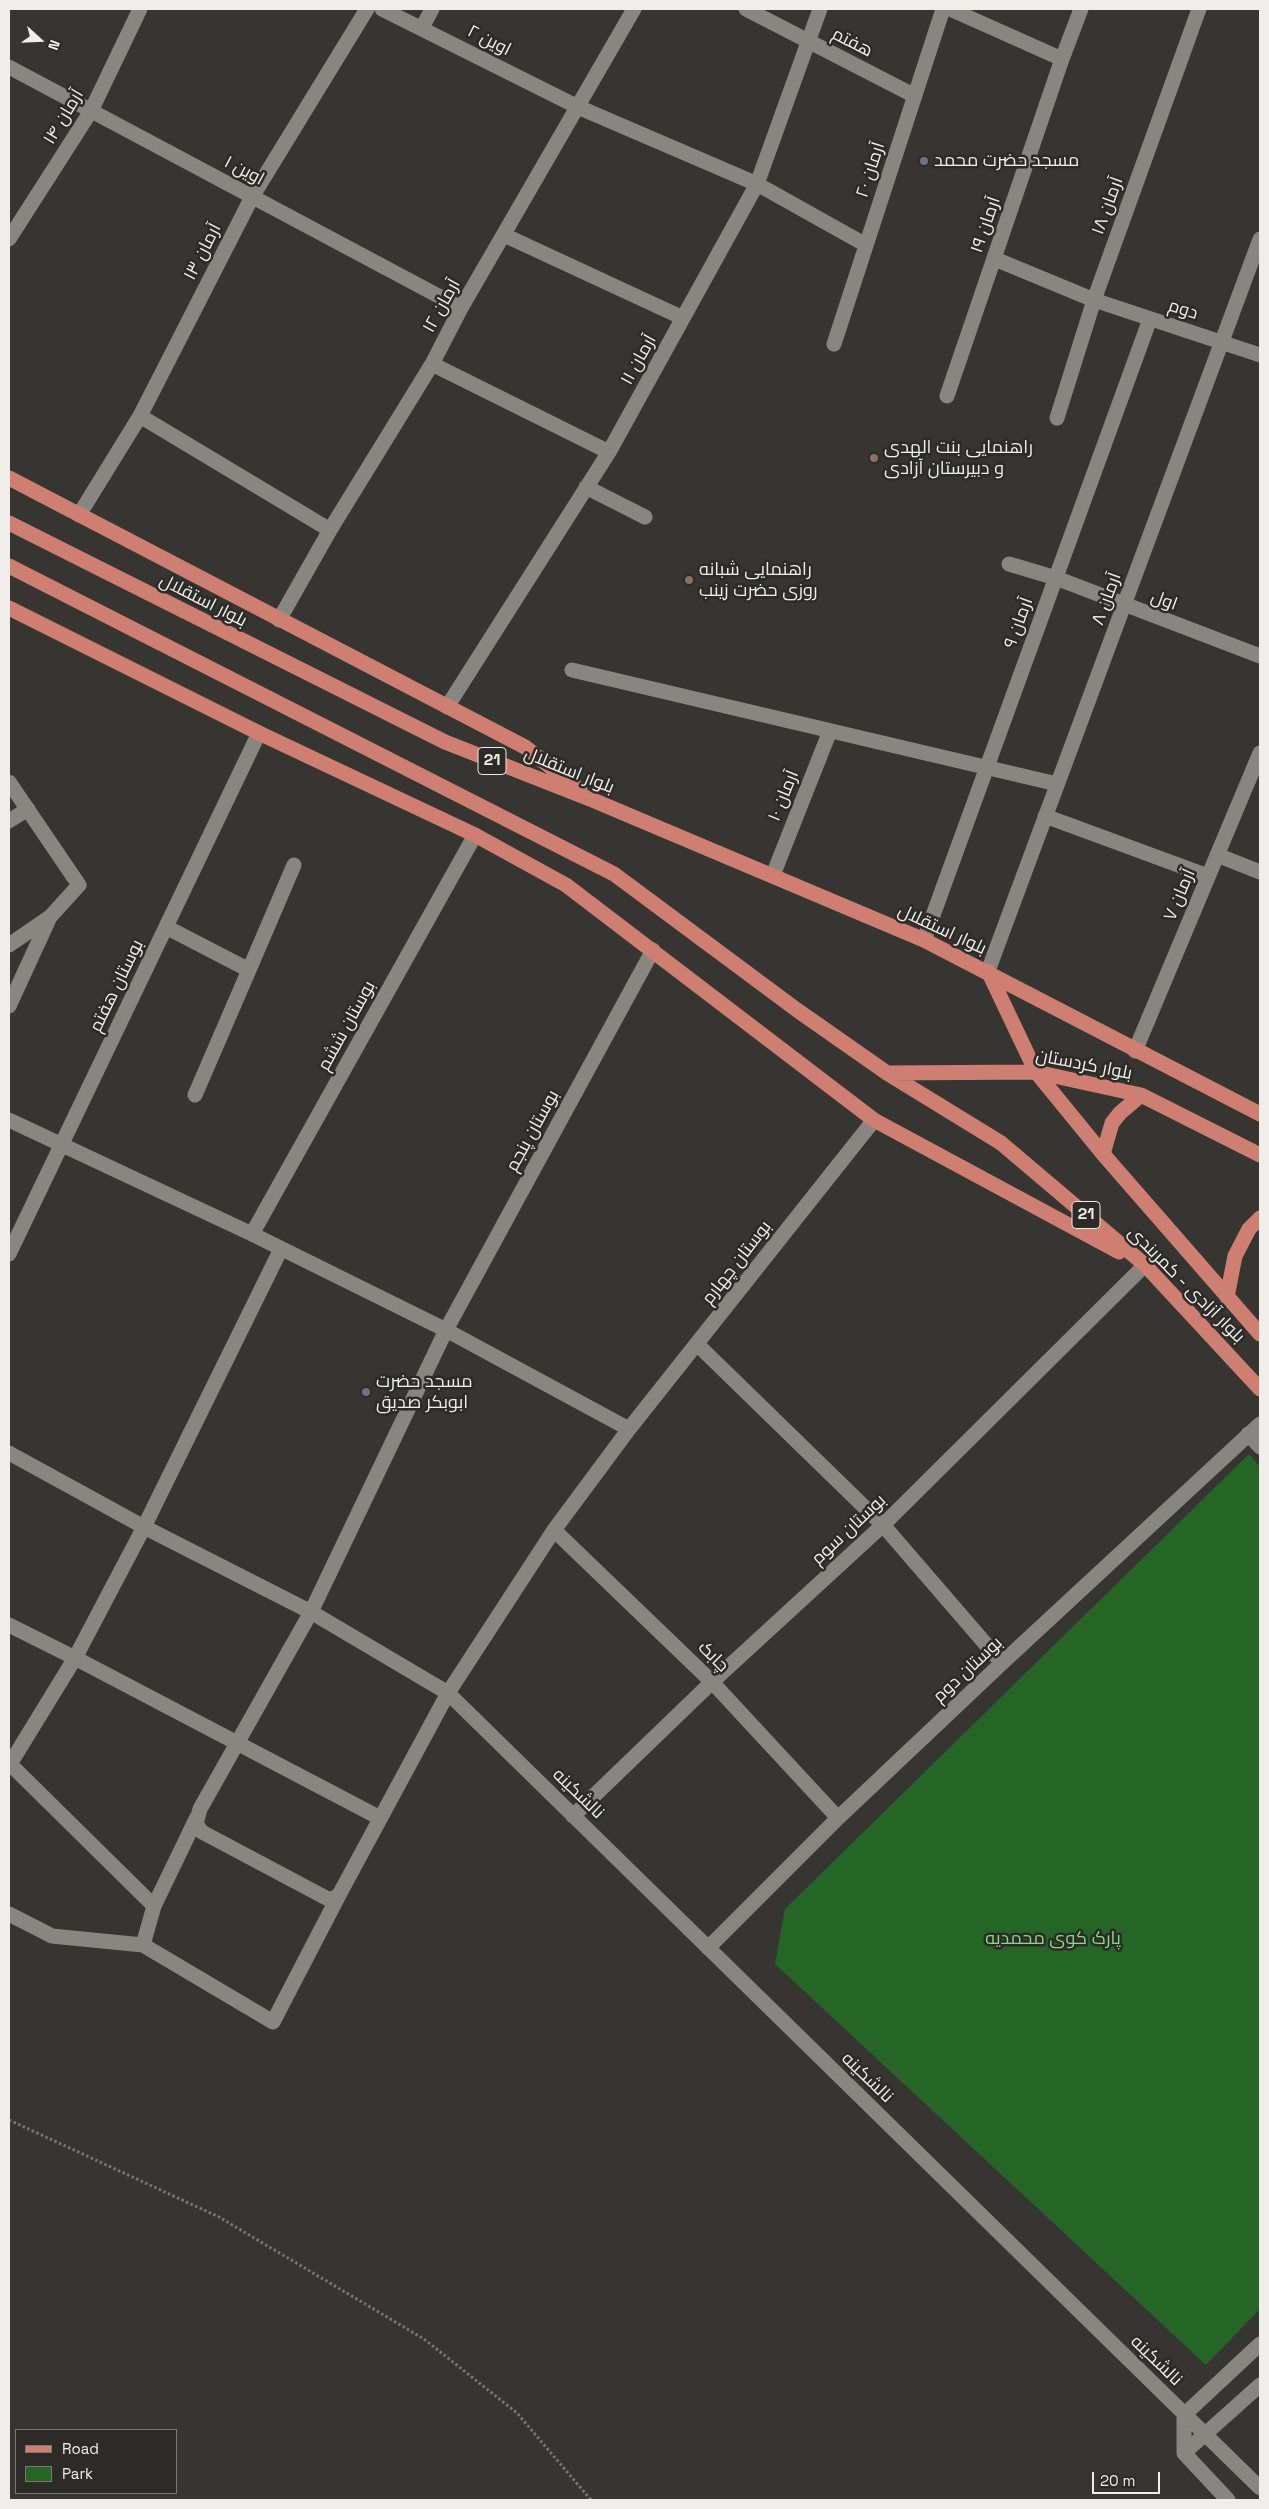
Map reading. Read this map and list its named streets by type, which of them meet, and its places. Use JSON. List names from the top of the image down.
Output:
{
  "streets": {
    "main road": [
      "بلوار استقلال",
      "21",
      "بلوار کردستان",
      "بلوار آزادی - کمربندی"
    ],
    "street": [
      "اوین ۲",
      "هفتم",
      "آرمان ۱۴",
      "آرمان ۲۰",
      "اوین ۱",
      "آرمان ۱۸",
      "آرمان ۱۹",
      "آرمان ۱۳",
      "آرمان ۱۲",
      "دوم",
      "آرمان ۱۱",
      "آرمان ۸",
      "اول",
      "آرمان ۹",
      "آرمان ۱۰",
      "آرمان ۷",
      "بوستان هفتم",
      "بوستان ششم",
      "بوستان پنجم",
      "بوستان چهارم",
      "بوستان سوم",
      "چابک",
      "بوستان دوم",
      "نالشکینه"
    ]
  },
  "crossings": [
    ["اوین ۲", "آرمان ۲۰"],
    ["اوین ۲", "آرمان ۱۲"],
    ["اوین ۲", "آرمان ۱۱"],
    ["هفتم", "آرمان ۲۰"],
    ["هفتم", "آرمان ۱۱"],
    ["آرمان ۱۴", "اوین ۱"],
    ["اوین ۱", "آرمان ۱۳"],
    ["اوین ۱", "آرمان ۱۲"],
    ["آرمان ۱۸", "دوم"],
    ["آرمان ۱۹", "دوم"],
    ["دوم", "آرمان ۸"],
    ["دوم", "آرمان ۹"],
    ["آرمان ۸", "بلوار استقلال"],
    ["آرمان ۸", "اول"],
    ["آرمان ۸", "بلوار کردستان"],
    ["آرمان ۸", "بلوار آزادی - کمربندی"],
    ["بلوار استقلال", "آرمان ۹"],
    ["بلوار استقلال", "آرمان ۱۰"],
    ["بلوار استقلال", "بلوار کردستان"],
    ["بلوار استقلال", "بلوار آزادی - کمربندی"],
    ["اول", "آرمان ۹"],
    ["21", "بلوار کردستان"],
    ["21", "بلوار آزادی - کمربندی"],
    ["آرمان ۷", "بلوار کردستان"],
    ["بلوار کردستان", "بلوار آزادی - کمربندی"],
    ["بوستان پنجم", "بوستان چهارم"],
    ["بوستان پنجم", "نالشکینه"],
    ["بوستان چهارم", "چابک"],
    ["بوستان چهارم", "نالشکینه"],
    ["بلوار آزادی - کمربندی", "بوستان سوم"],
    ["بوستان سوم", "چابک"],
    ["بوستان سوم", "نالشکینه"],
    ["چابک", "بوستان دوم"],
    ["بوستان دوم", "نالشکینه"]
  ],
  "parks": ["پارک کوی محمدیه"],
  "places": [
    "مسجد حضرت محمد",
    "راهنمایی بنت الهدی و دبیرستان آزادی",
    "راهنمایی شبانه روزی حضرت زینب",
    "مسجد حضرت ابوبکر صدیق"
  ],
  "legend": ["Road", "Park"],
  "scale_bar": "20 m",
  "north": "right"
}
